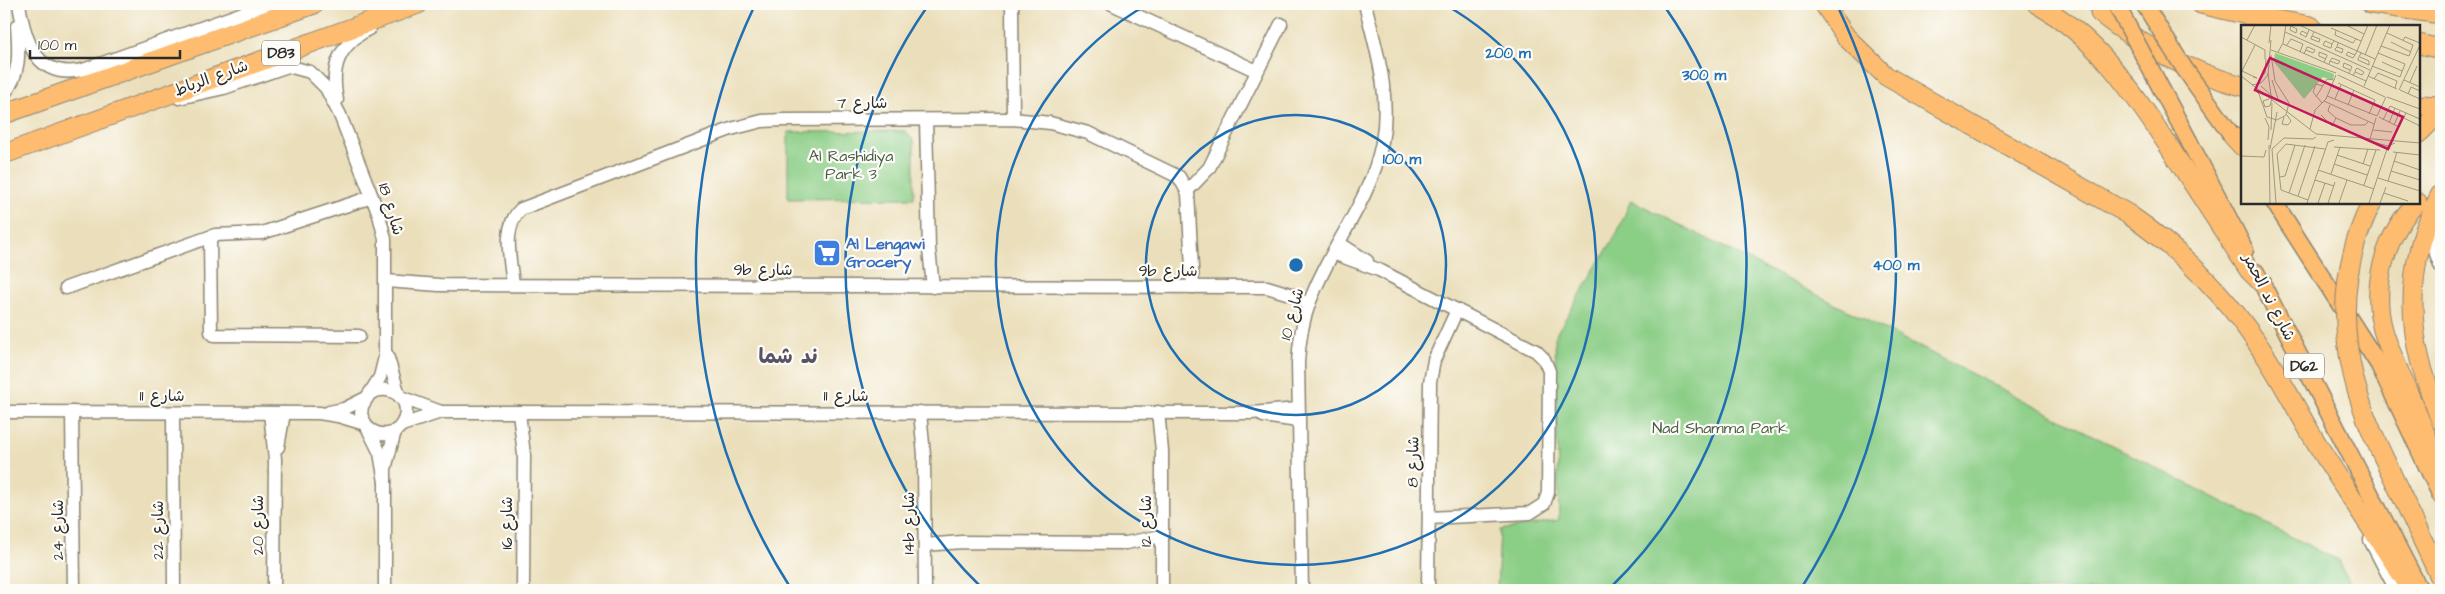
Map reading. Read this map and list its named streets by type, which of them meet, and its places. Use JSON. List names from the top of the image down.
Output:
{
  "streets": {
    "highway": ["D83", "شارع الرباط"],
    "main road": ["شارع ند الحمر", "D62"],
    "street": [
      "شارع 7",
      "شارع 18",
      "9b شارع",
      "شارع 10",
      "شارع 11",
      "شارع 8",
      "شارع 12",
      "شارع 16",
      "14b شارع",
      "شارع 20",
      "شارع 24",
      "شارع 22"
    ]
  },
  "crossings": [
    ["شارع الرباط", "شارع 18"],
    ["شارع 7", "9b شارع"],
    ["شارع 18", "9b شارع"],
    ["شارع 18", "شارع 11"],
    ["9b شارع", "شارع 10"],
    ["شارع 10", "شارع 11"],
    ["شارع 11", "شارع 12"],
    ["شارع 11", "شارع 16"],
    ["شارع 11", "14b شارع"],
    ["شارع 11", "شارع 20"],
    ["شارع 11", "شارع 24"],
    ["شارع 11", "شارع 22"]
  ],
  "districts": ["ند شما"],
  "parks": ["Al Rashidiya Park 3", "Nad Shamma Park"],
  "places": {
    "supermarket": ["Al Lengawi Grocery"]
  },
  "scale_bar": "100 m",
  "rings": [
    "200 m",
    "300 m",
    "100 m",
    "400 m"
  ]
}
